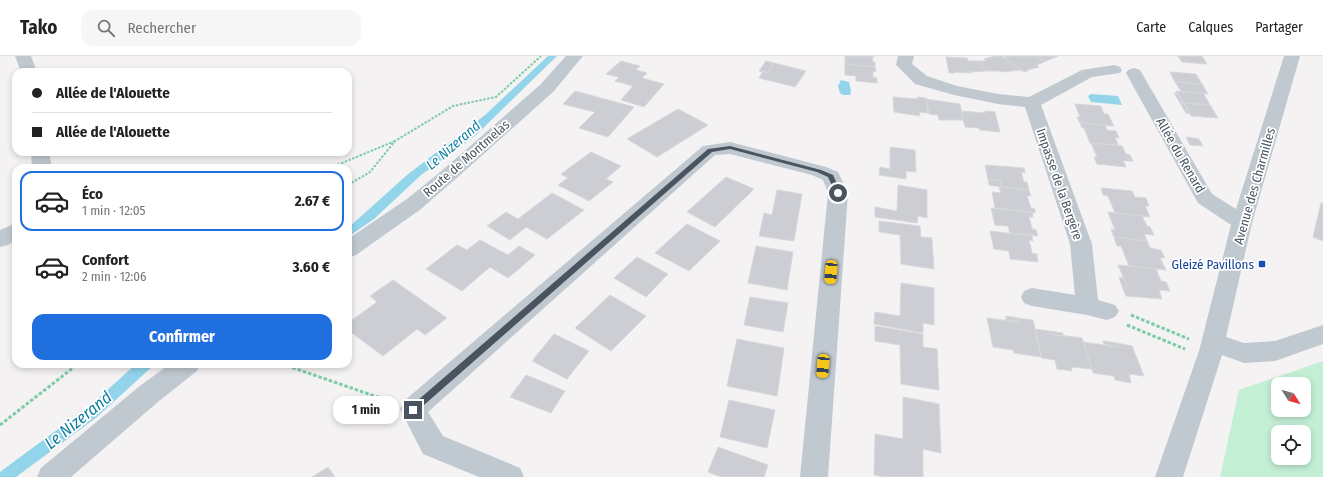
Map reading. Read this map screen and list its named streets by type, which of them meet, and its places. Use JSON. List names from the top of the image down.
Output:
{
  "streets": {
    "street": [
      "Allée du Renard",
      "Route de Montmelas",
      "Impasse de la Bergère",
      "Avenue des Charmilles"
    ]
  },
  "crossings": [
    ["Allée du Renard", "Avenue des Charmilles"]
  ],
  "water": ["Le Nizerand"],
  "places": {
    "transit": ["Gleizé Pavillons"]
  },
  "north": "bottom right",
  "page": {
    "header": "Tako",
    "search": "Rechercher",
    "nav": ["Carte", "Calques", "Partager"],
    "banner": ["Allée de l'Alouette", "Allée de l'Alouette"],
    "list": [
      {
        "name": "Éco",
        "note": "1 min · 12:05",
        "value": "2.67 €"
      },
      {
        "name": "Confort",
        "note": "2 min · 12:06",
        "value": "3.60 €"
      }
    ],
    "buttons": "Confirmer",
    "bubble": "1 min"
  }
}
